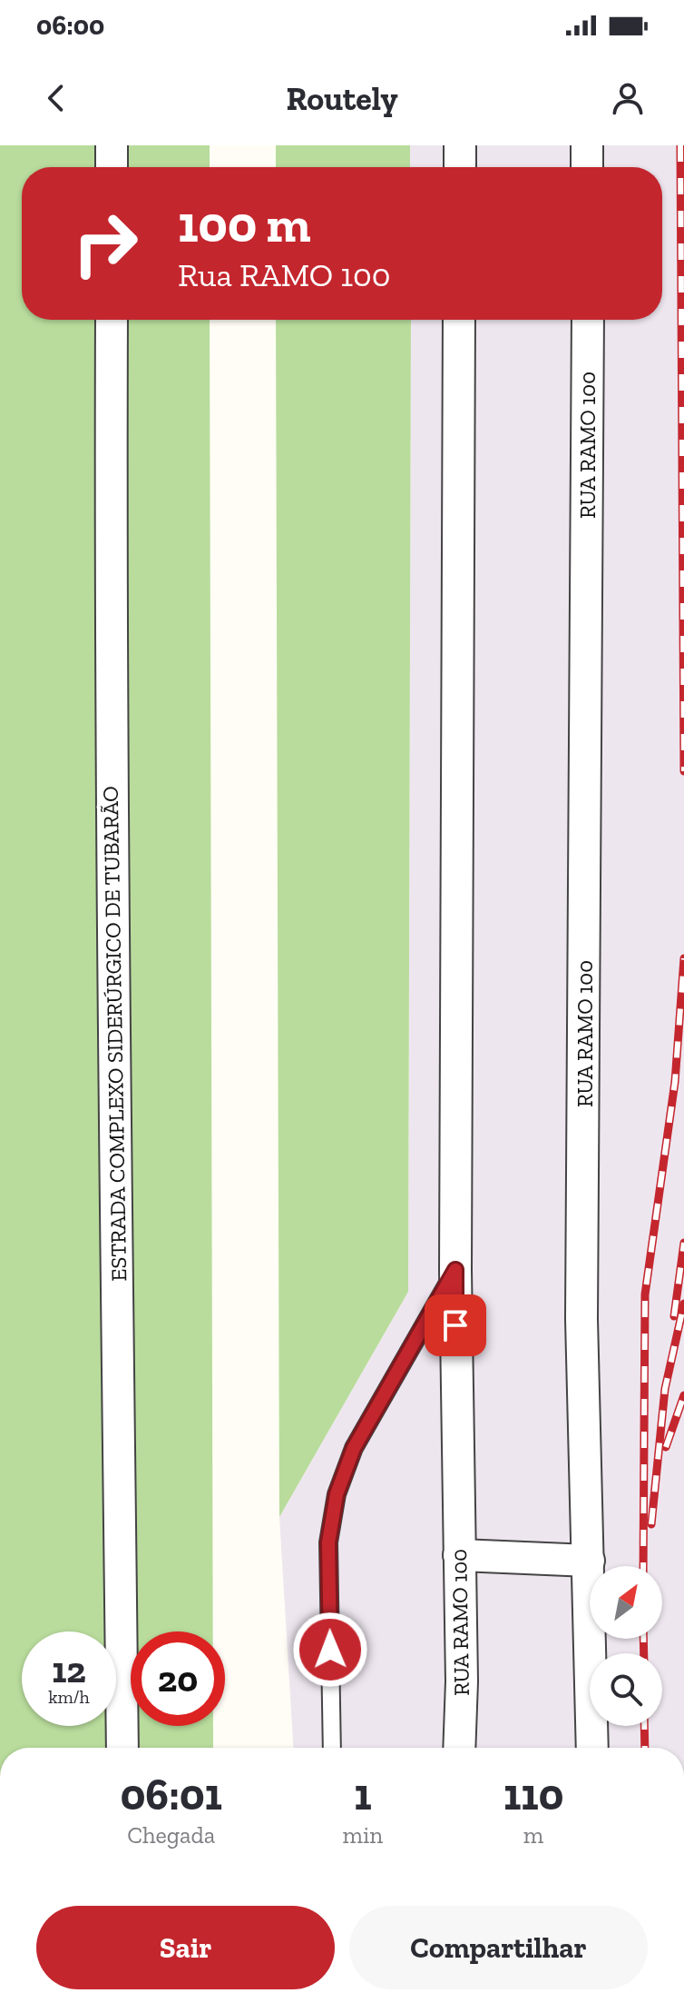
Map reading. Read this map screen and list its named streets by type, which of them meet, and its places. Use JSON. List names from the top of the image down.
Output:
{
  "streets": {
    "street": ["RUA RAMO 100", "ESTRADA COMPLEXO SIDERÚRGICO DE TUBARÃO"]
  },
  "north": "top right",
  "page": {
    "status": "06:00",
    "header": "Routely",
    "turn": ["100 m", "Rua RAMO 100"],
    "speed": "12 km/h",
    "limit": "20",
    "eta": [
      "06:01",
      "Chegada",
      "1",
      "min",
      "110",
      "m"
    ],
    "buttons": ["Sair", "Compartilhar"]
  }
}
